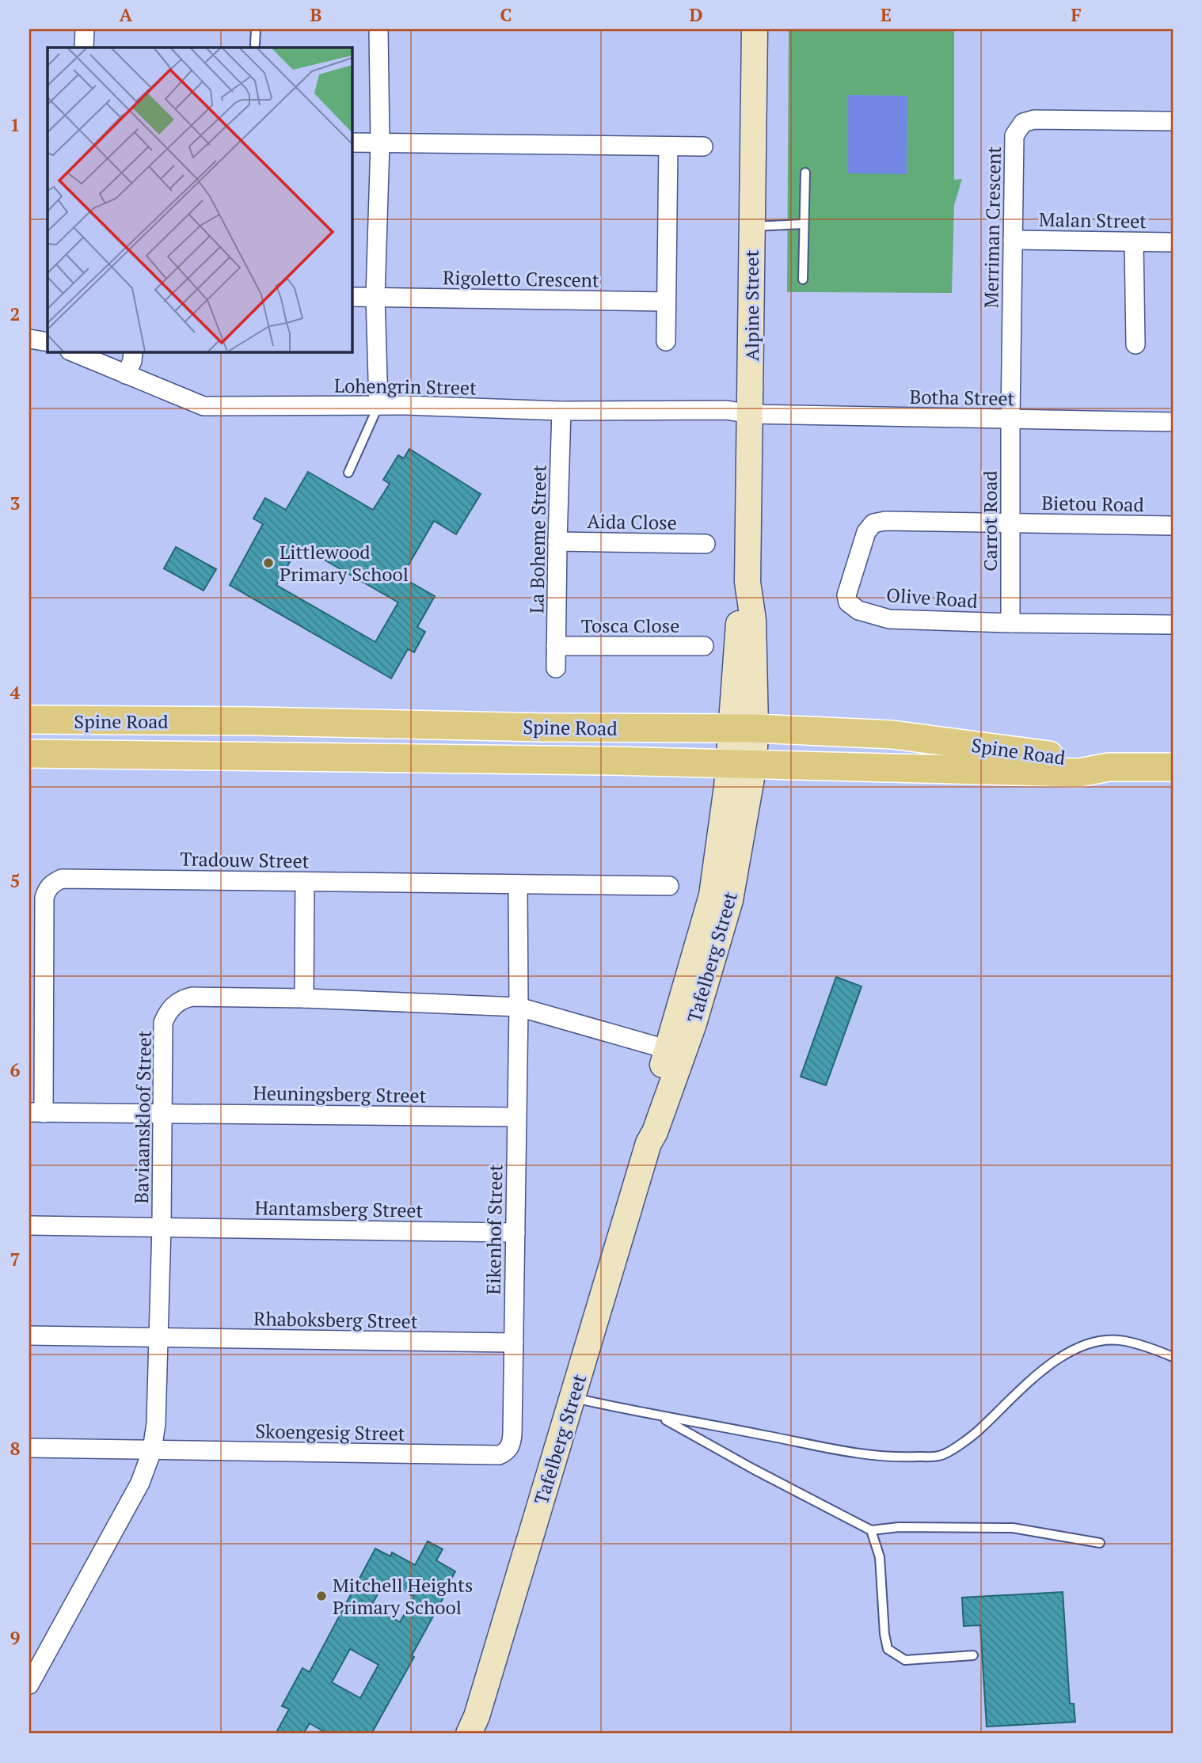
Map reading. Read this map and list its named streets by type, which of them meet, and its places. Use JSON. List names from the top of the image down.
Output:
{
  "streets": {
    "main road": ["Spine Road"],
    "street": [
      "Malan Street",
      "Merriman Crescent",
      "Rigoletto Crescent",
      "Alpine Street",
      "Lohengrin Street",
      "Botha Street",
      "Bietou Road",
      "Carrot Road",
      "Aida Close",
      "La Boheme Street",
      "Olive Road",
      "Tosca Close",
      "Tradouw Street",
      "Tafelberg Street",
      "Heuningsberg Street",
      "Baviaanskloof Street",
      "Hantamsberg Street",
      "Eikenhof Street",
      "Rhaboksberg Street",
      "Skoengesig Street"
    ]
  },
  "crossings": [
    ["Malan Street", "Merriman Crescent"],
    ["Merriman Crescent", "Botha Street"],
    ["Merriman Crescent", "Carrot Road"],
    ["Alpine Street", "Lohengrin Street"],
    ["Alpine Street", "Botha Street"],
    ["Alpine Street", "Spine Road"],
    ["Alpine Street", "Tafelberg Street"],
    ["Lohengrin Street", "Botha Street"],
    ["Lohengrin Street", "La Boheme Street"],
    ["Botha Street", "Carrot Road"],
    ["Bietou Road", "Carrot Road"],
    ["Bietou Road", "Olive Road"],
    ["Carrot Road", "Olive Road"],
    ["Aida Close", "La Boheme Street"],
    ["La Boheme Street", "Tosca Close"],
    ["Spine Road", "Tafelberg Street"],
    ["Tradouw Street", "Heuningsberg Street"],
    ["Tradouw Street", "Eikenhof Street"],
    ["Tafelberg Street", "Baviaanskloof Street"],
    ["Heuningsberg Street", "Baviaanskloof Street"],
    ["Heuningsberg Street", "Eikenhof Street"],
    ["Baviaanskloof Street", "Hantamsberg Street"],
    ["Baviaanskloof Street", "Eikenhof Street"],
    ["Baviaanskloof Street", "Rhaboksberg Street"],
    ["Baviaanskloof Street", "Skoengesig Street"],
    ["Hantamsberg Street", "Eikenhof Street"],
    ["Eikenhof Street", "Rhaboksberg Street"],
    ["Eikenhof Street", "Skoengesig Street"]
  ],
  "places": ["Littlewood Primary School", "Mitchell Heights Primary School"],
  "grid": {
    "columns": [
      "A",
      "B",
      "C",
      "D",
      "E",
      "F"
    ],
    "rows": [
      "1",
      "2",
      "3",
      "4",
      "5",
      "6",
      "7",
      "8",
      "9"
    ]
  }
}
